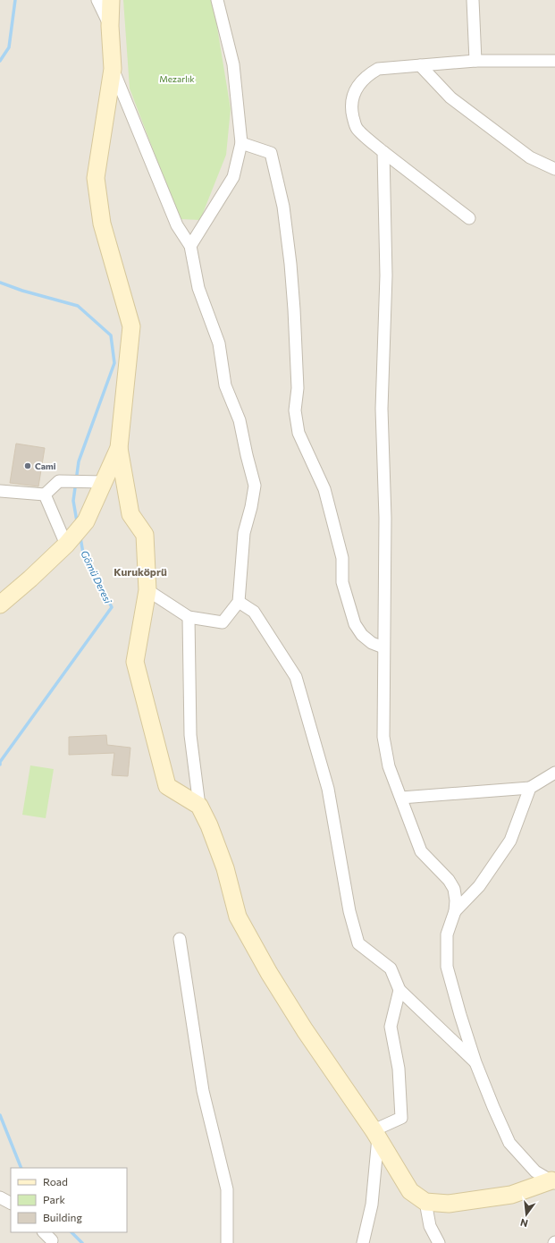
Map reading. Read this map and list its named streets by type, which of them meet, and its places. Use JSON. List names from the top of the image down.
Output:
{
  "districts": ["Kuruköprü"],
  "water": ["Gömü Deresi"],
  "parks": ["Mezarlık"],
  "places": ["Cami"],
  "legend": ["Road", "Park", "Building"],
  "north": "bottom"
}
